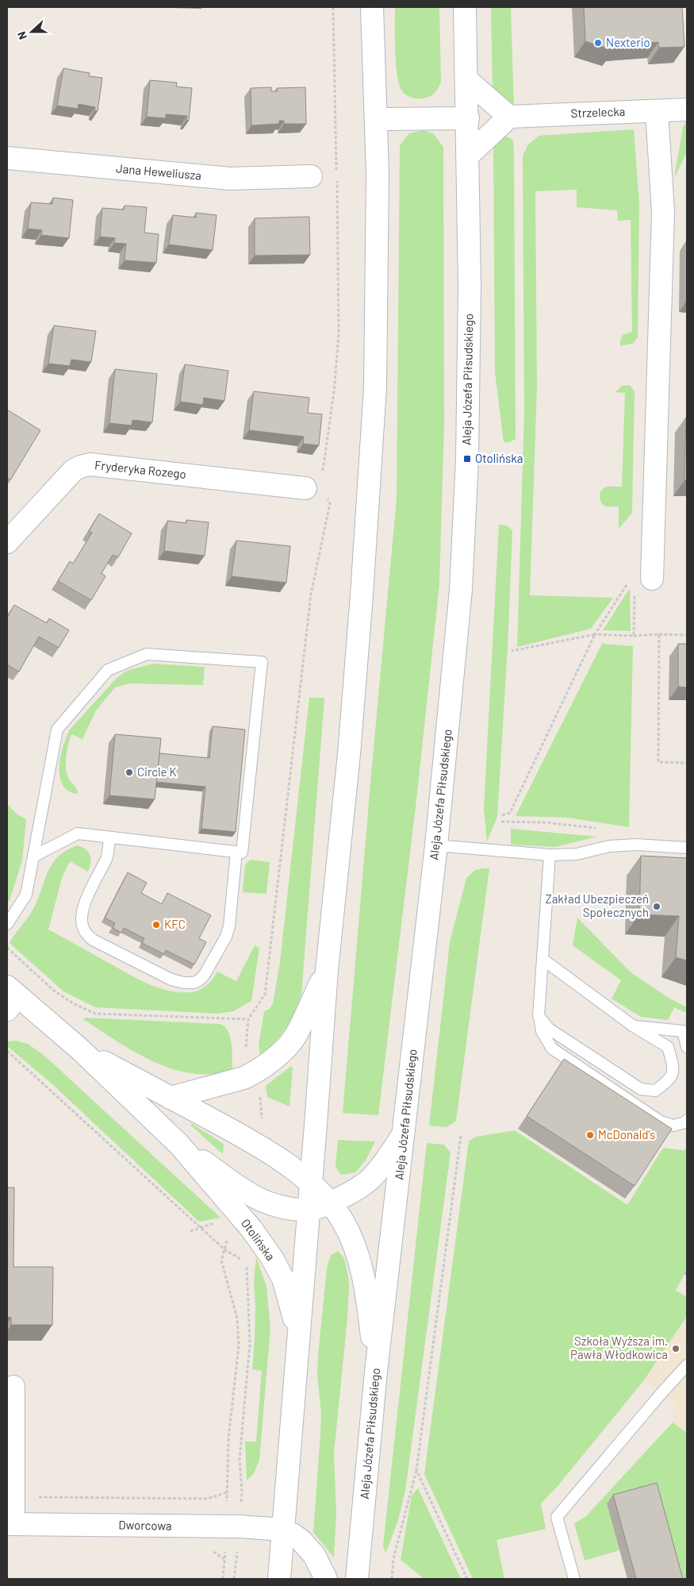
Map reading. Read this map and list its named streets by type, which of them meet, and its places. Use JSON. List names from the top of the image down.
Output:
{
  "streets": {
    "main road": [
      "Strzelecka",
      "Jana Heweliusza",
      "Aleja Józefa Piłsudskiego",
      "Fryderyka Rozego",
      "Otolińska",
      "Dworcowa"
    ]
  },
  "crossings": [
    ["Aleja Józefa Piłsudskiego", "Otolińska"]
  ],
  "places": {
    "other": [
      "Nexterio",
      "Circle K",
      "Zakład Ubezpieczeń Społecznych",
      "KFC",
      "McDonald's",
      "Szkoła Wyższa im. Pawła Włodkowica"
    ],
    "transit": ["Otolińska"]
  },
  "north": "left"
}
